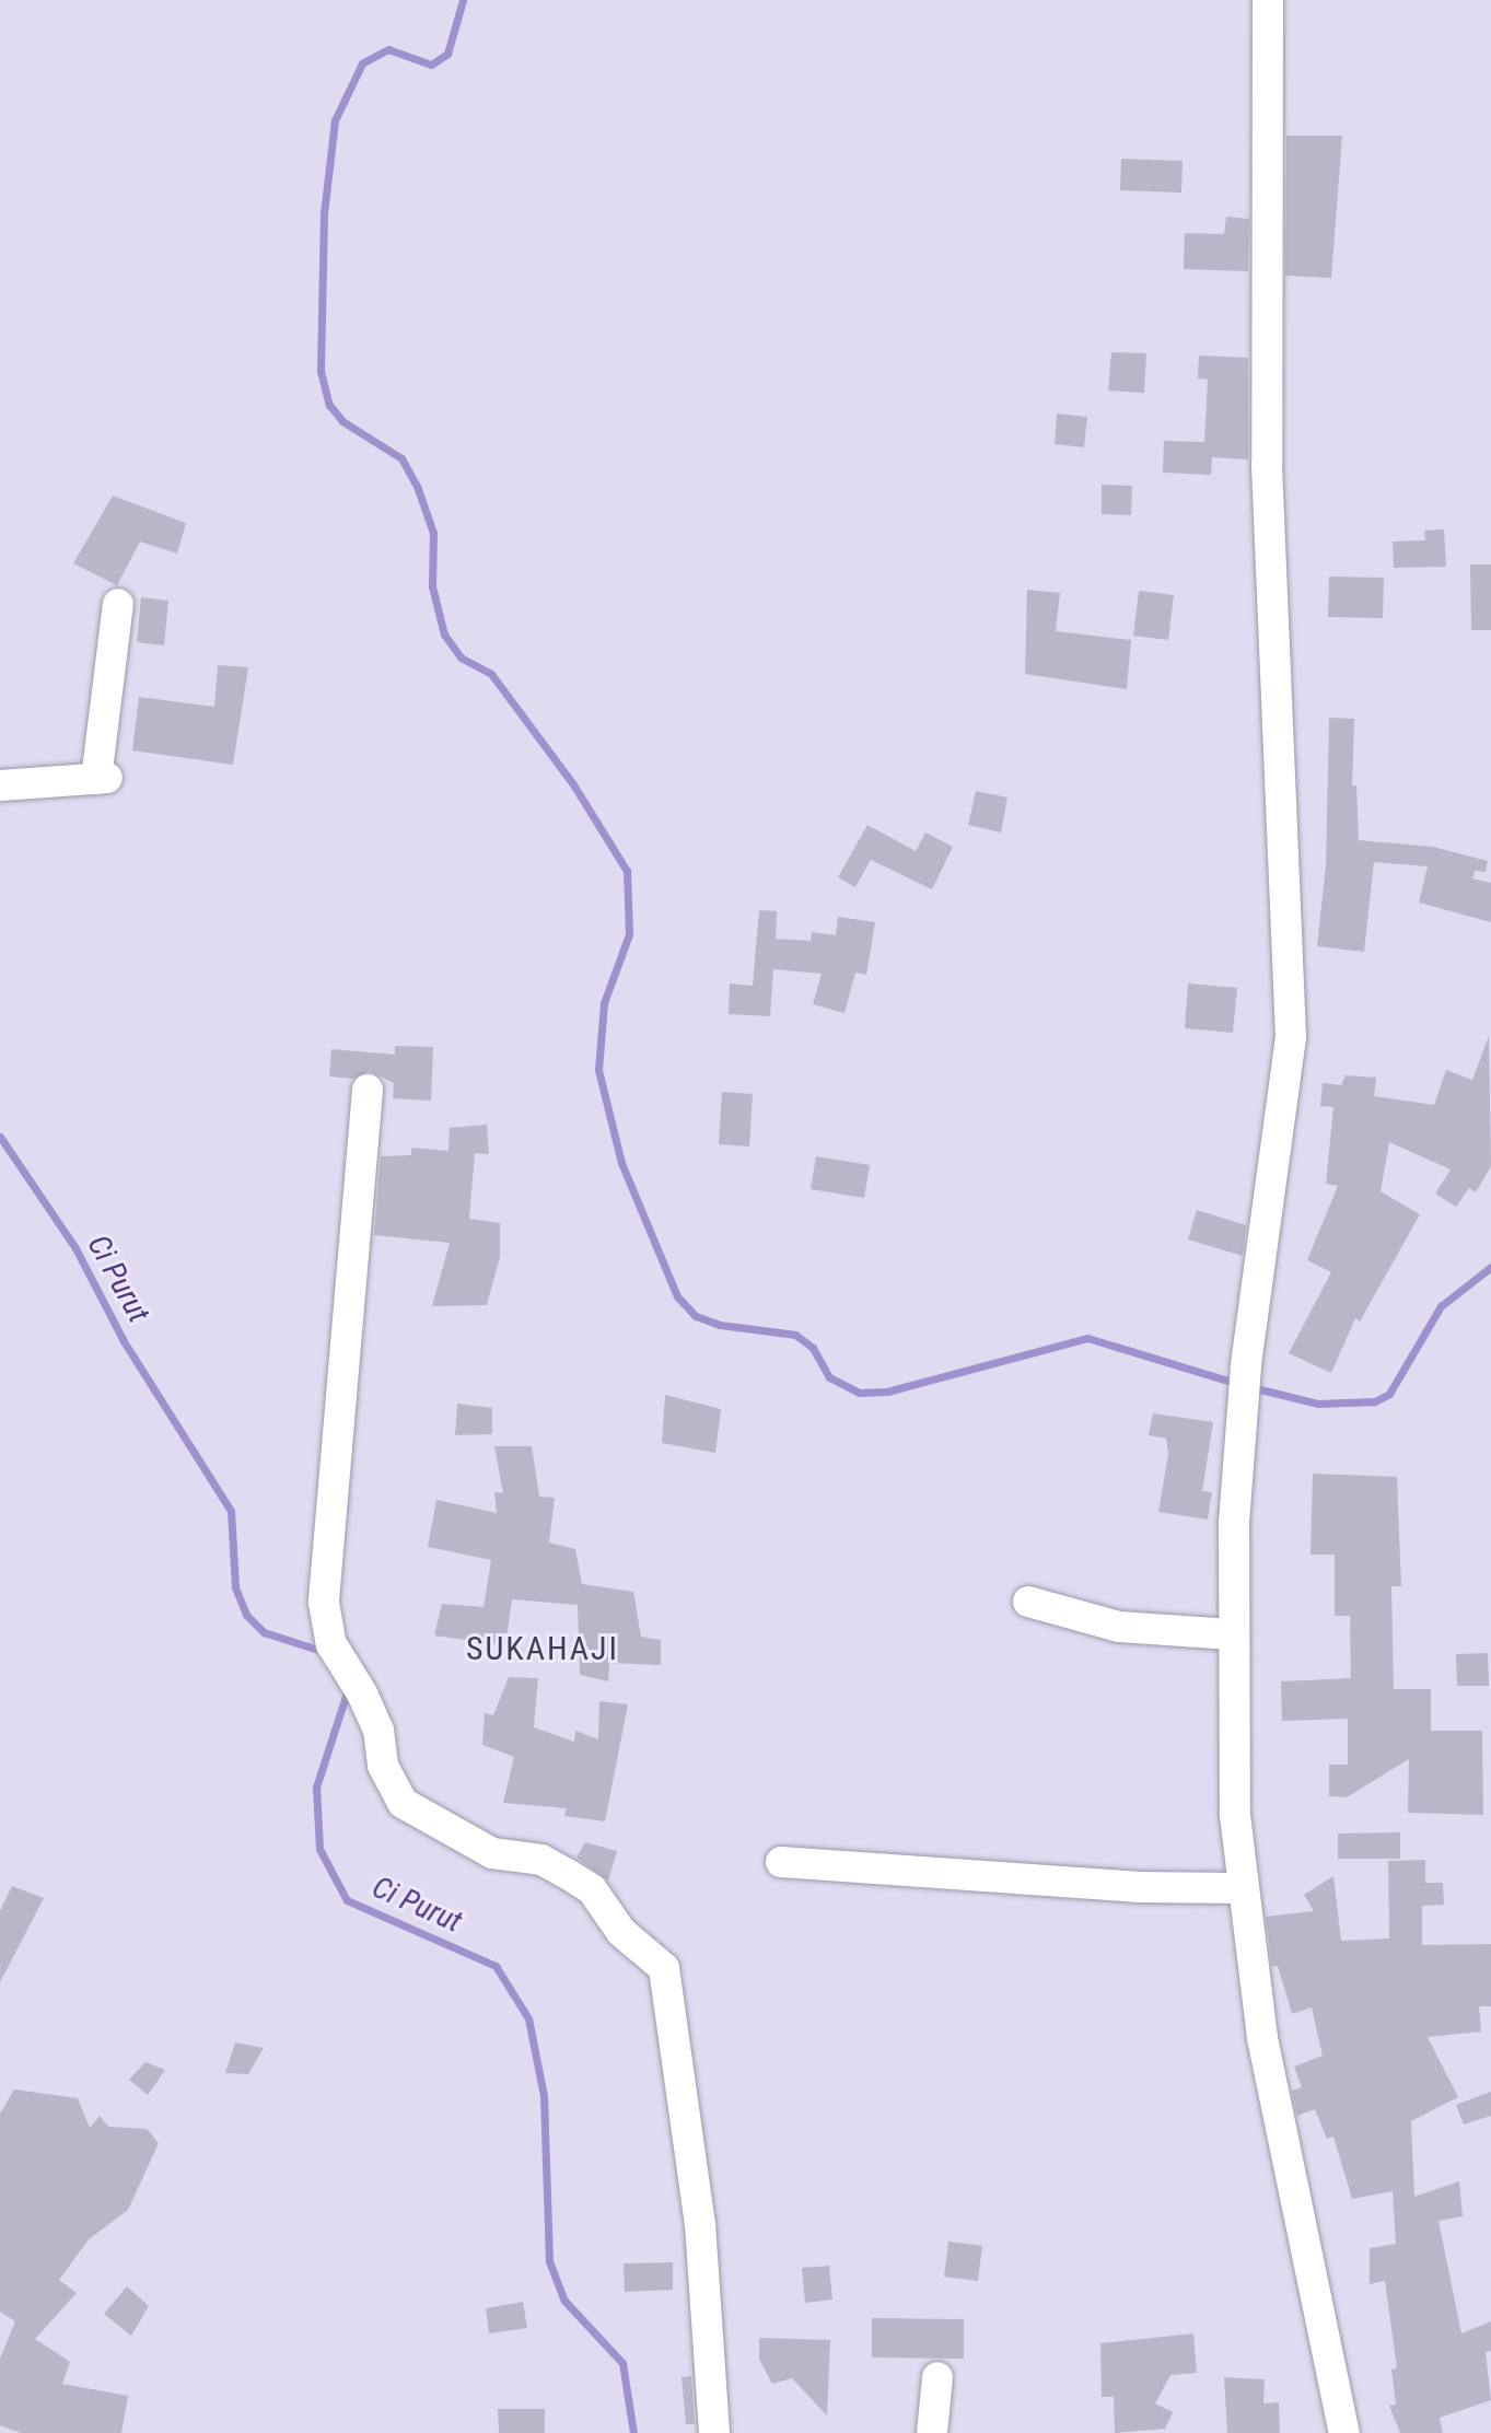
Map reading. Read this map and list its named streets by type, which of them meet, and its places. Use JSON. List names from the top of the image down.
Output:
{
  "districts": ["SUKAHAJI"],
  "water": ["Ci Purut"]
}
